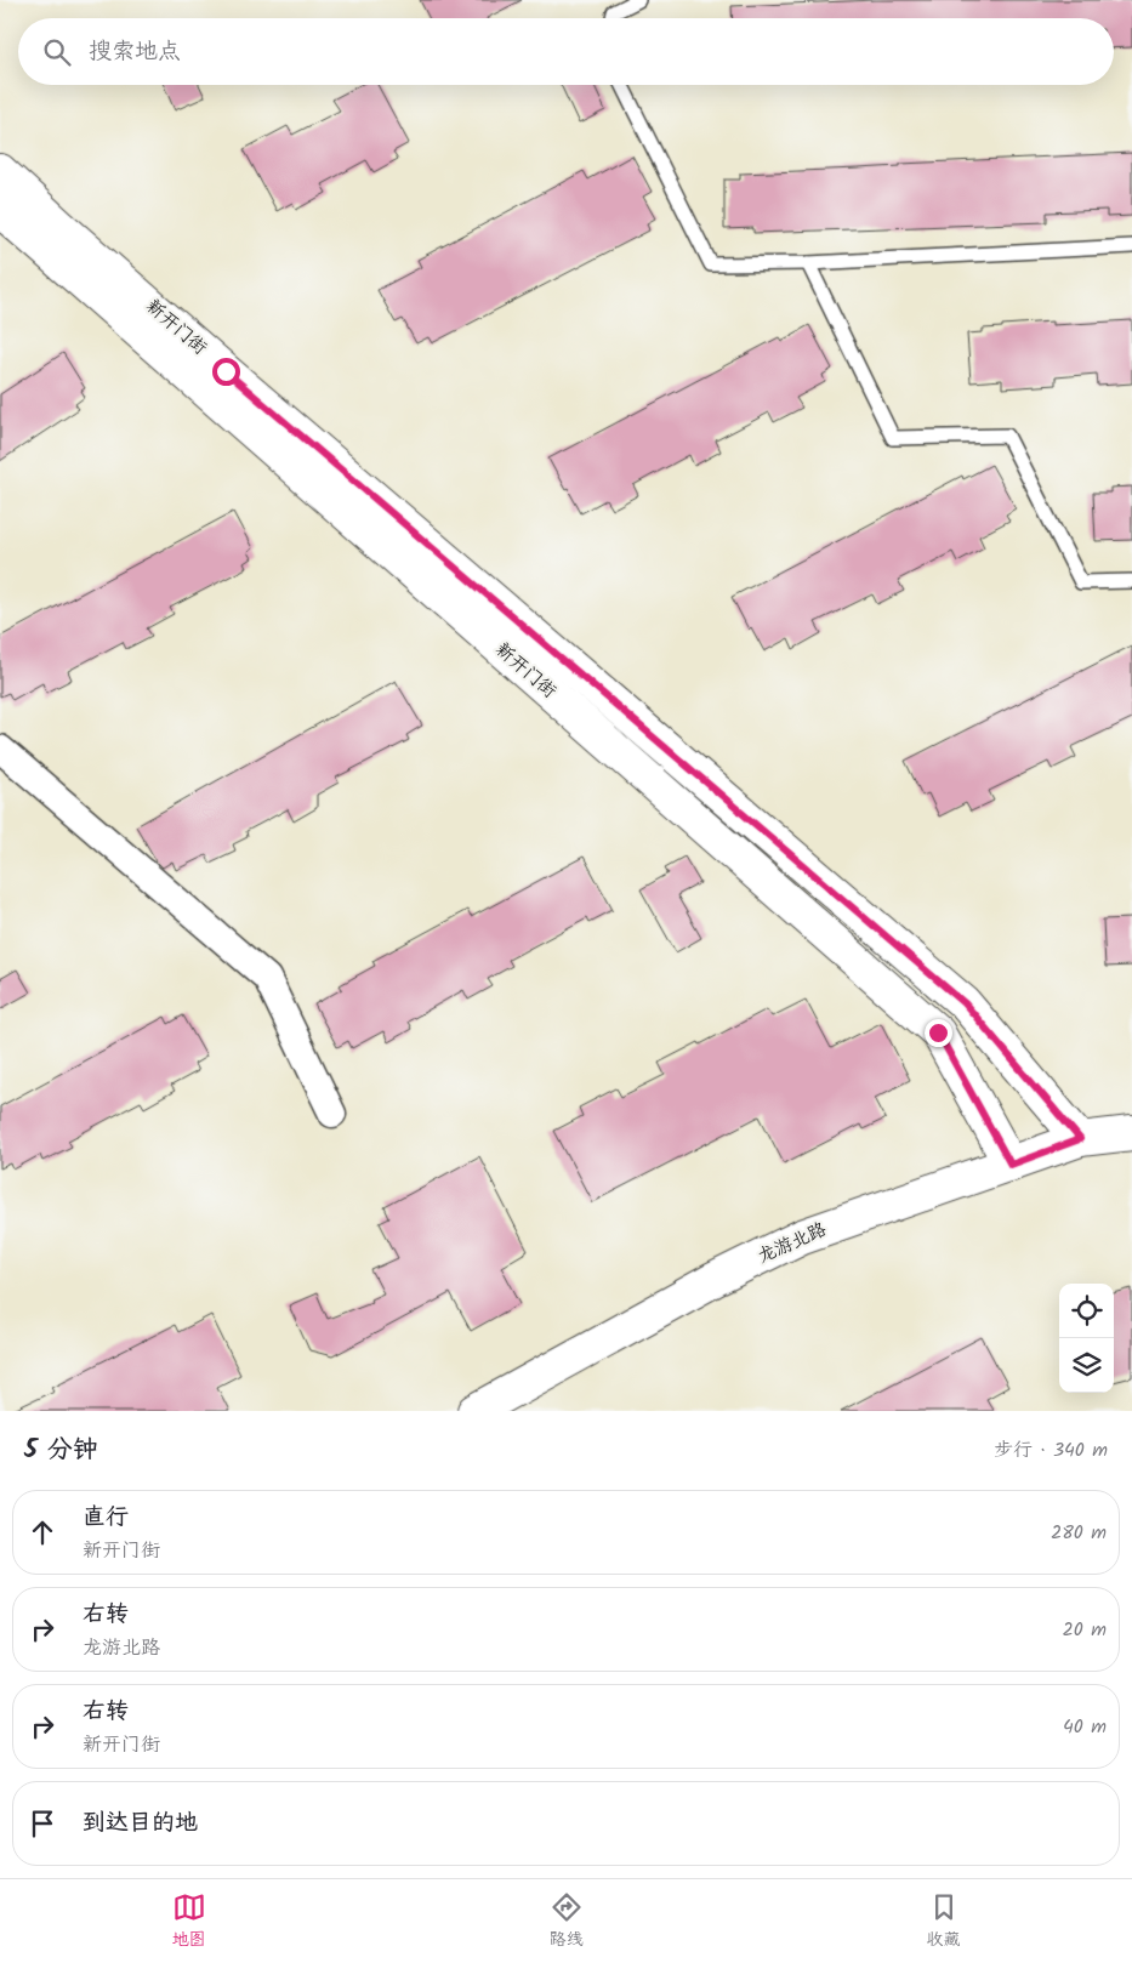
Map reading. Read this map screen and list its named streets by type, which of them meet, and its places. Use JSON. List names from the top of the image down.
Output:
{
  "streets": {
    "street": ["新开门街", "龙游北路"]
  },
  "crossings": [
    ["新开门街", "龙游北路"]
  ],
  "page": {
    "search": "搜索地点",
    "heading": ["5 分钟", "步行 · 340 m"],
    "list": [
      ["直行", "新开门街", "280 m"],
      ["右转", "龙游北路", "20 m"],
      ["右转", "新开门街", "40 m"],
      "到达目的地"
    ],
    "nav": ["地图", "路线", "收藏"]
  }
}
